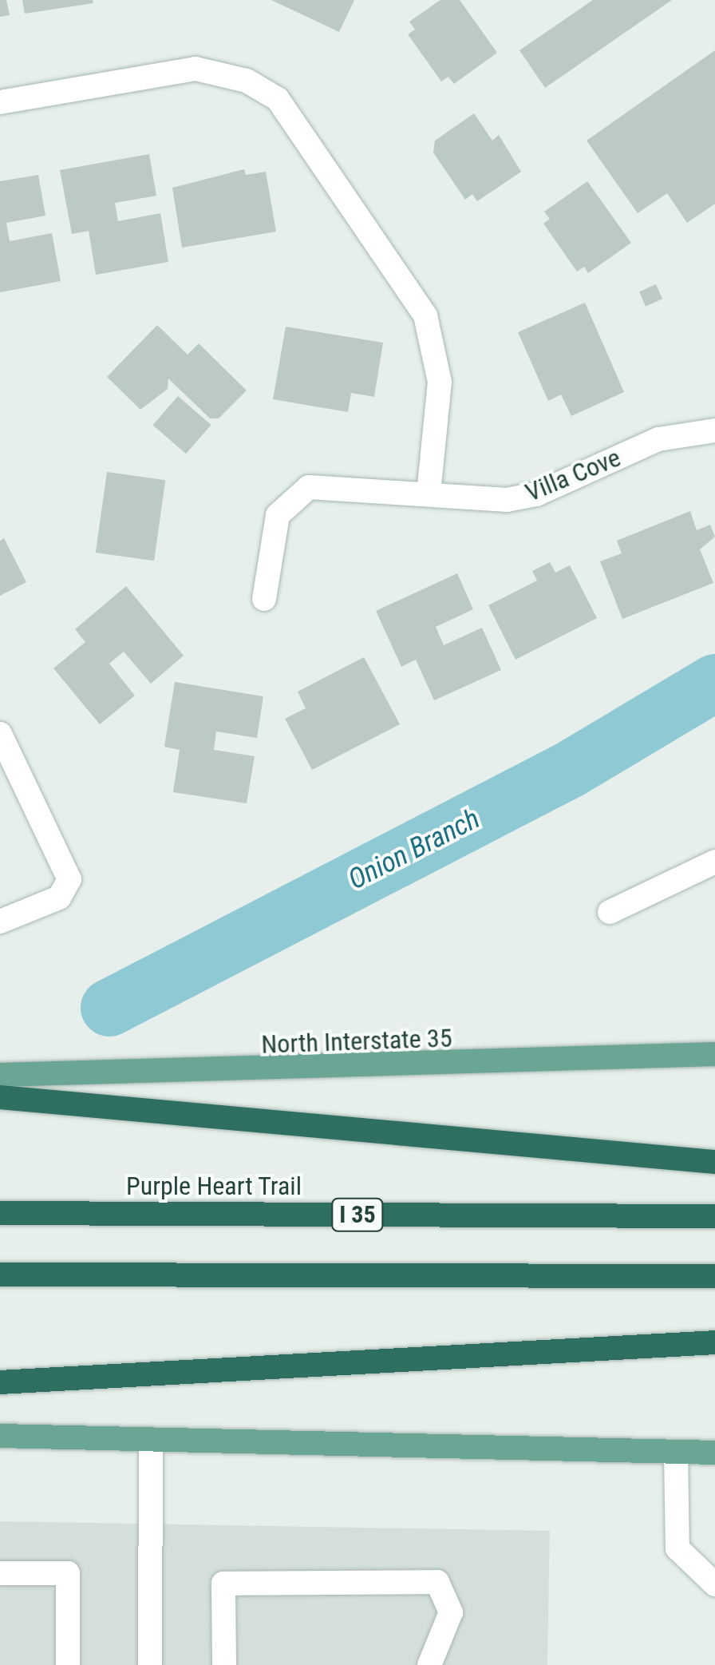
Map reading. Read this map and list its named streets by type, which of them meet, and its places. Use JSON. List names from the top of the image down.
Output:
{
  "streets": {
    "highway": ["Purple Heart Trail", "I 35"],
    "main road": ["North Interstate 35"],
    "street": ["Villa Cove"]
  },
  "water": ["Onion Branch"]
}
